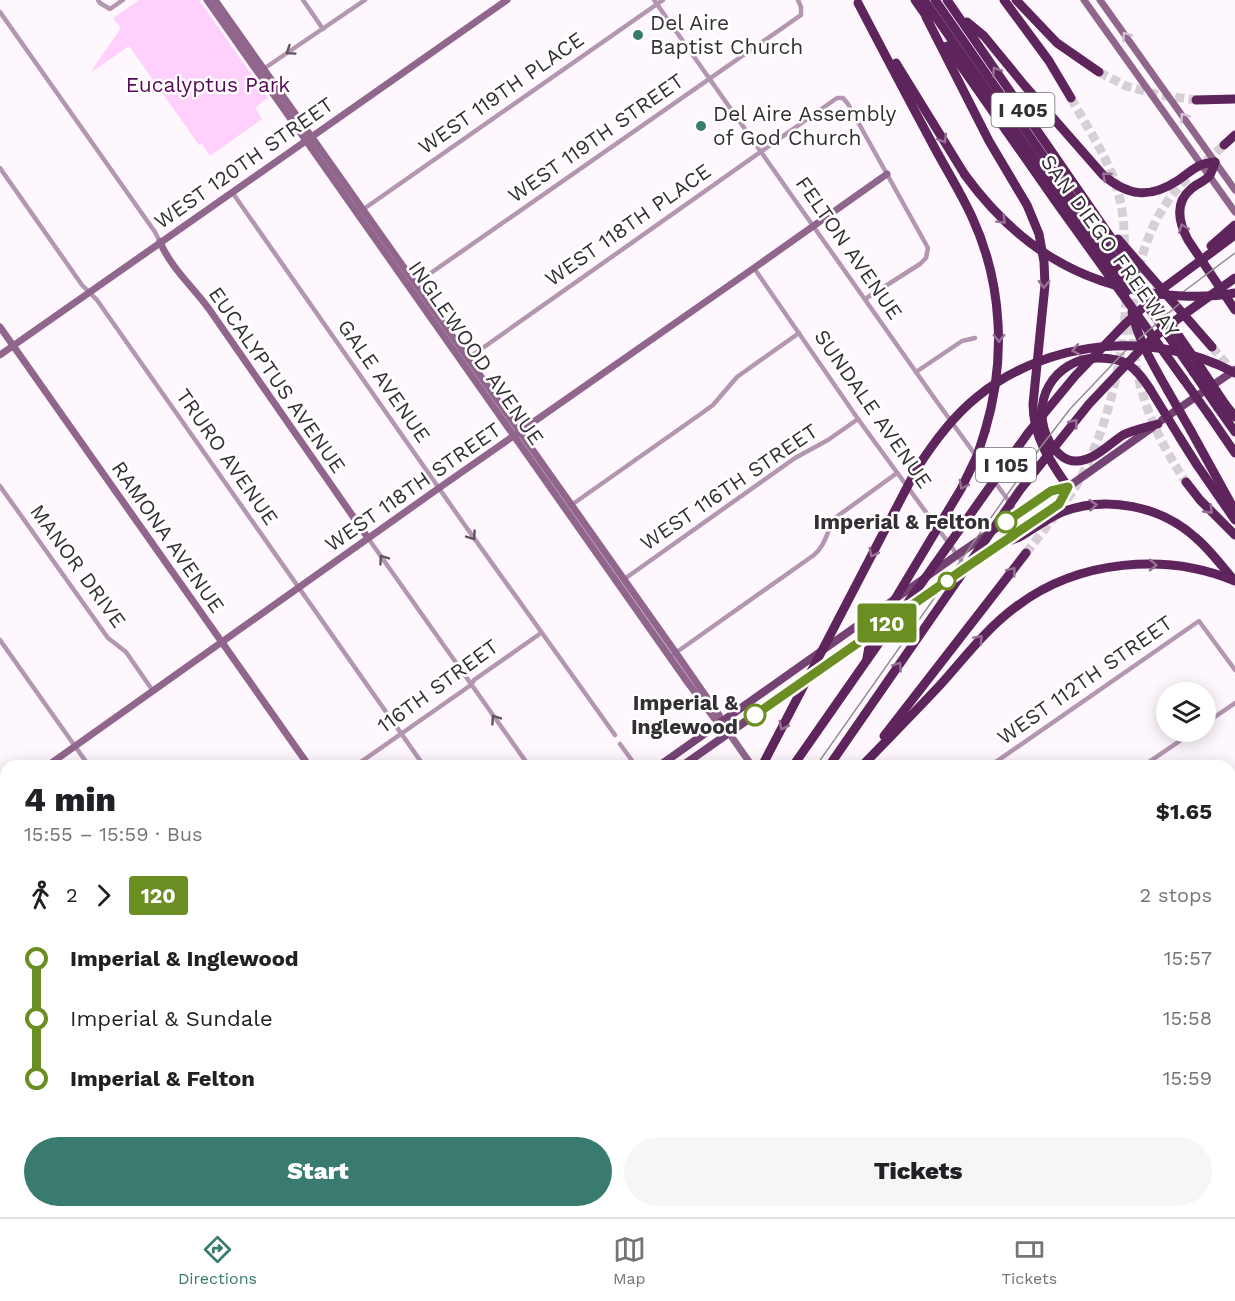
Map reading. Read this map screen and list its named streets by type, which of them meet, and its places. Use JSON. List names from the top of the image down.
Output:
{
  "streets": {
    "highway": ["I 405", "SAN DIEGO FREEWAY", "I 105"],
    "main road": [
      "WEST 120TH STREET",
      "INGLEWOOD AVENUE",
      "EUCALYPTUS AVENUE",
      "WEST 118TH STREET",
      "RAMONA AVENUE"
    ],
    "street": [
      "WEST 119TH PLACE",
      "WEST 119TH STREET",
      "WEST 118TH PLACE",
      "FELTON AVENUE",
      "GALE AVENUE",
      "SUNDALE AVENUE",
      "TRURO AVENUE",
      "WEST 116TH STREET",
      "MANOR DRIVE",
      "WEST 112TH STREET",
      "116TH STREET"
    ]
  },
  "crossings": [
    ["WEST 119TH PLACE", "FELTON AVENUE"],
    ["WEST 119TH PLACE", "INGLEWOOD AVENUE"],
    ["WEST 119TH STREET", "FELTON AVENUE"],
    ["WEST 119TH STREET", "INGLEWOOD AVENUE"],
    ["WEST 120TH STREET", "INGLEWOOD AVENUE"],
    ["WEST 120TH STREET", "EUCALYPTUS AVENUE"],
    ["WEST 120TH STREET", "GALE AVENUE"],
    ["WEST 120TH STREET", "TRURO AVENUE"],
    ["WEST 120TH STREET", "RAMONA AVENUE"],
    ["WEST 118TH PLACE", "FELTON AVENUE"],
    ["WEST 118TH PLACE", "INGLEWOOD AVENUE"],
    ["WEST 118TH PLACE", "WEST 118TH STREET"],
    ["FELTON AVENUE", "WEST 118TH STREET"],
    ["INGLEWOOD AVENUE", "WEST 118TH STREET"],
    ["INGLEWOOD AVENUE", "WEST 116TH STREET"],
    ["EUCALYPTUS AVENUE", "WEST 118TH STREET"],
    ["EUCALYPTUS AVENUE", "116TH STREET"],
    ["GALE AVENUE", "WEST 118TH STREET"],
    ["GALE AVENUE", "116TH STREET"],
    ["SUNDALE AVENUE", "WEST 118TH STREET"],
    ["SUNDALE AVENUE", "WEST 116TH STREET"],
    ["TRURO AVENUE", "WEST 118TH STREET"],
    ["TRURO AVENUE", "116TH STREET"],
    ["WEST 118TH STREET", "RAMONA AVENUE"],
    ["WEST 118TH STREET", "MANOR DRIVE"]
  ],
  "parks": ["Eucalyptus Park"],
  "places": [
    "Del Aire Baptist Church",
    "Del Aire Assembly of God Church",
    "Imperial & Felton",
    "Imperial & Inglewood"
  ],
  "lines": ["bus line 120"],
  "page": {
    "on_map": "120",
    "heading": ["4 min", "15:55 – 15:59 · Bus", "$1.65"],
    "legs": ["2", "120", "2 stops"],
    "list": [
      {
        "name": "Imperial & Inglewood",
        "value": "15:57"
      },
      {
        "name": "Imperial & Sundale",
        "value": "15:58"
      },
      {
        "name": "Imperial & Felton",
        "value": "15:59"
      }
    ],
    "buttons": ["Start", "Tickets"],
    "tabs": ["Directions", "Map", "Tickets"]
  }
}
